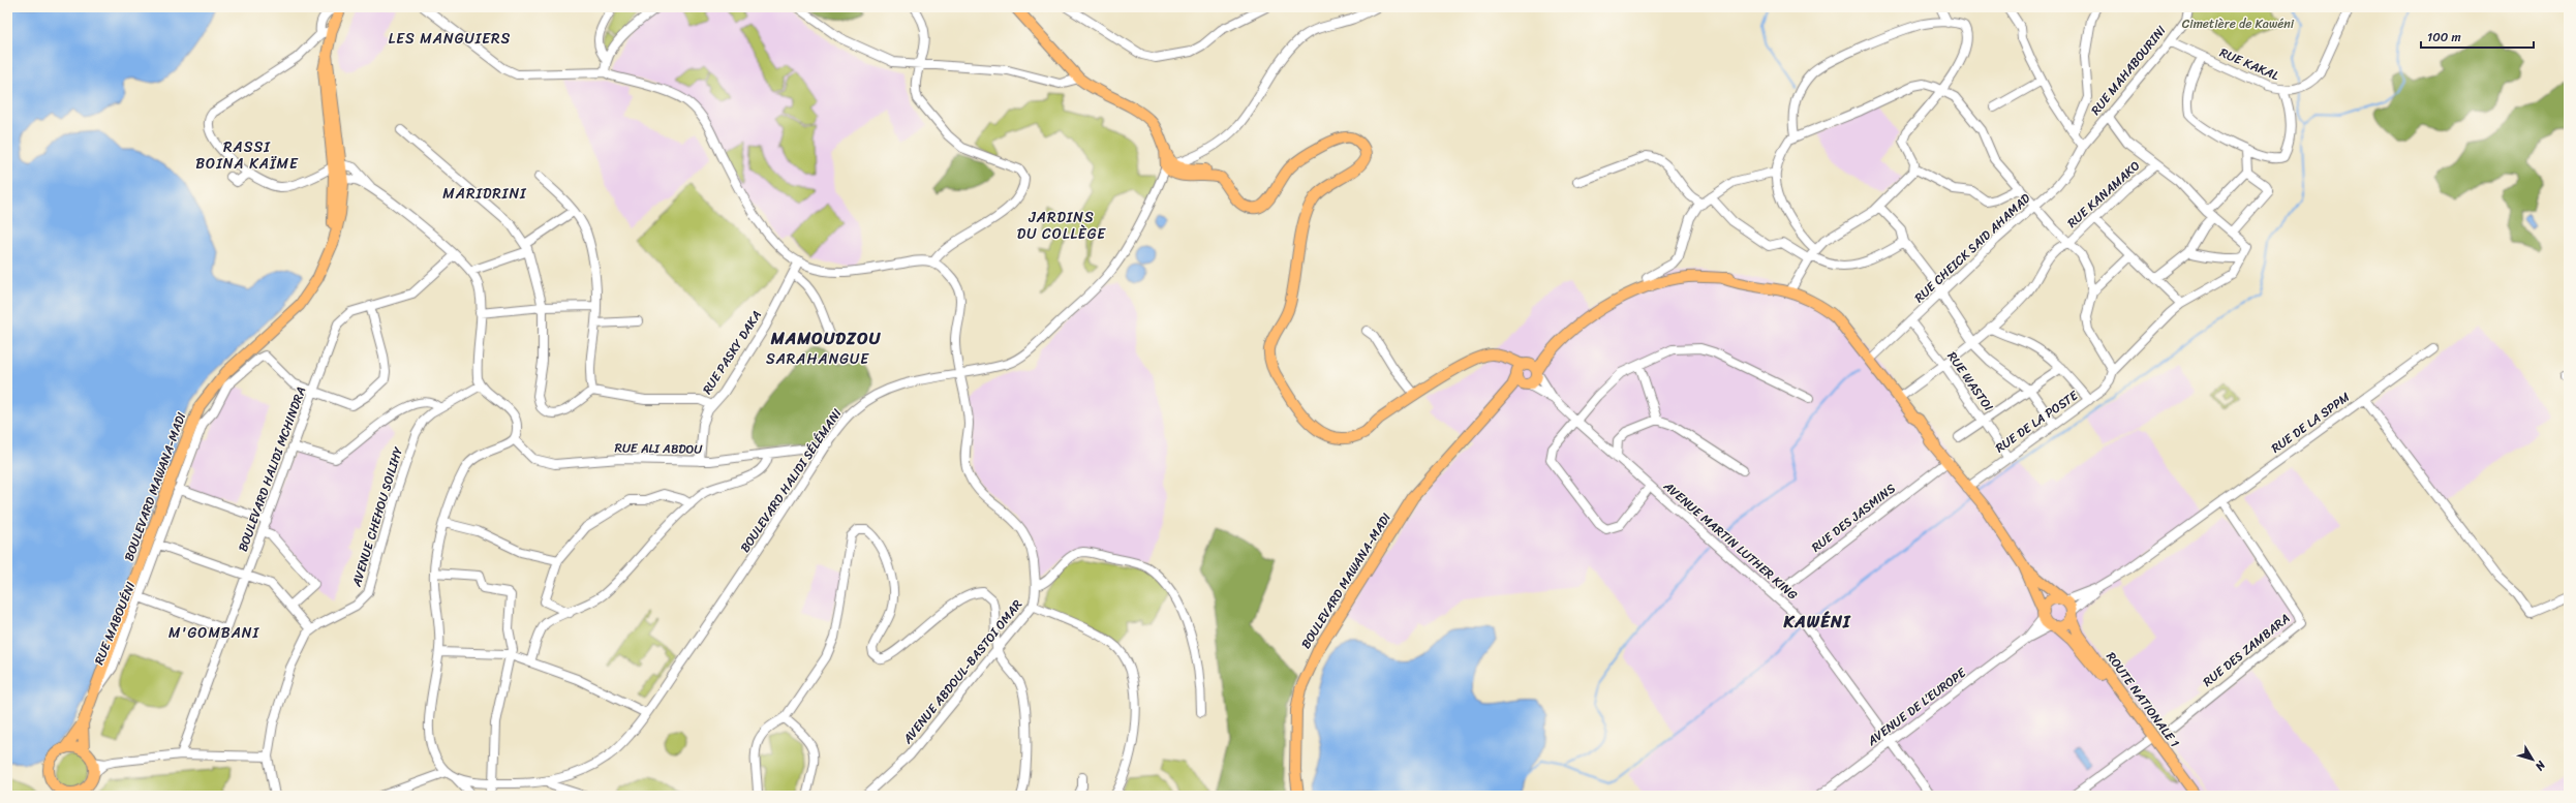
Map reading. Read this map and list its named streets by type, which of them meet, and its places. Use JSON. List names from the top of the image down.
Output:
{
  "streets": {
    "main road": ["BOULEVARD MAWANA-MADI", "ROUTE NATIONALE 1"],
    "street": [
      "RUE KAKAL",
      "RUE MAHABOURINI",
      "RUE KANAMAKO",
      "RUE CHEICK SAID AHAMAD",
      "RUE PASKY DAKA",
      "RUE WASTOI",
      "RUE DE LA POSTE",
      "RUE DE LA SPPM",
      "RUE ALI ABDOU",
      "BOULEVARD HALIDI MCHINDRA",
      "BOULEVARD HALIDI SÉLÉMANI",
      "AVENUE CHEHOU SOILIHY",
      "RUE DES JASMINS",
      "AVENUE MARTIN LUTHER KING",
      "RUE MABOUÉNI",
      "RUE DES ZAMBARA",
      "AVENUE ABDOUL-BASTOI OMAR",
      "AVENUE DE L’EUROPE"
    ]
  },
  "crossings": [
    ["RUE KAKAL", "RUE MAHABOURINI"],
    ["RUE MAHABOURINI", "RUE CHEICK SAID AHAMAD"],
    ["RUE KANAMAKO", "RUE WASTOI"],
    ["RUE CHEICK SAID AHAMAD", "RUE WASTOI"],
    ["RUE PASKY DAKA", "RUE ALI ABDOU"],
    ["RUE WASTOI", "RUE DE LA POSTE"],
    ["RUE DE LA SPPM", "RUE DES ZAMBARA"],
    ["RUE ALI ABDOU", "BOULEVARD HALIDI SÉLÉMANI"],
    ["BOULEVARD HALIDI MCHINDRA", "RUE MABOUÉNI"],
    ["BOULEVARD HALIDI SÉLÉMANI", "AVENUE ABDOUL-BASTOI OMAR"],
    ["BOULEVARD MAWANA-MADI", "AVENUE MARTIN LUTHER KING"],
    ["BOULEVARD MAWANA-MADI", "RUE MABOUÉNI"],
    ["RUE DES JASMINS", "AVENUE MARTIN LUTHER KING"],
    ["AVENUE MARTIN LUTHER KING", "AVENUE DE L’EUROPE"],
    ["ROUTE NATIONALE 1", "AVENUE DE L’EUROPE"]
  ],
  "districts": [
    "LES MANGUIERS",
    "RASSI BOINA KAÏME",
    "MARIDRINI",
    "JARDINS DU COLLÈGE",
    "MAMOUDZOU",
    "SARAHANGUE",
    "KAWÉNI",
    "M'GOMBANI"
  ],
  "parks": ["Cimetière de Kawéni"],
  "scale_bar": "100 m",
  "north": "bottom right"
}
